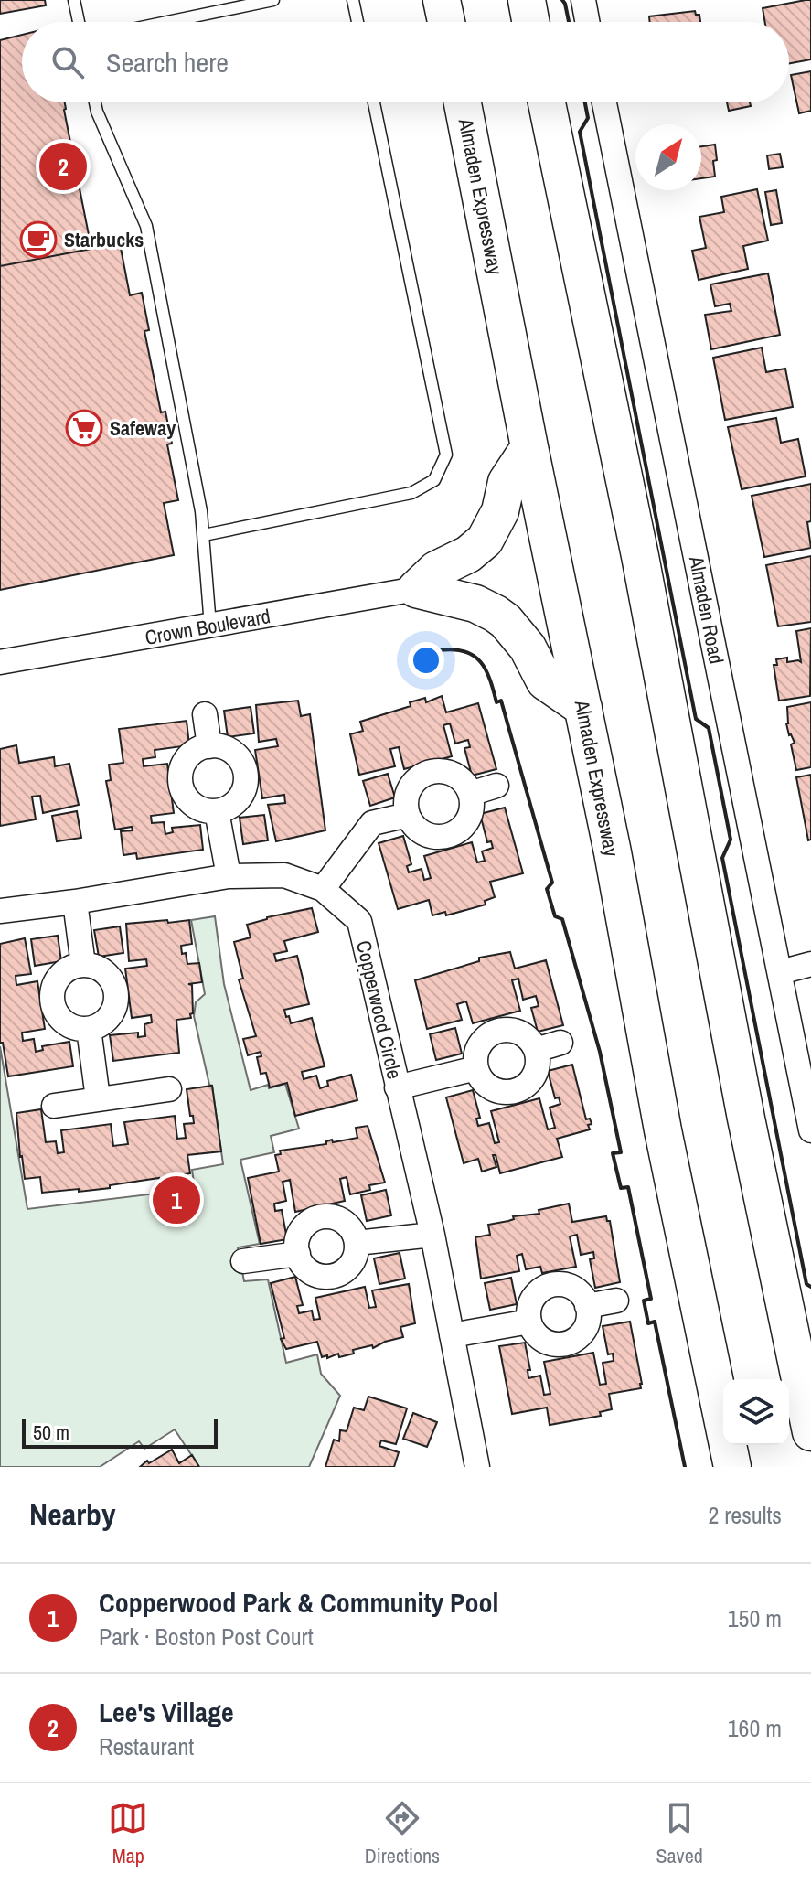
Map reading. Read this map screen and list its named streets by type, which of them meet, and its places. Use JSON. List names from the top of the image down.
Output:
{
  "streets": {
    "main road": ["Almaden Expressway"],
    "street": ["Almaden Road", "Crown Boulevard", "Copperwood Circle"]
  },
  "places": {
    "cafe": ["Starbucks"],
    "supermarket": ["Safeway"]
  },
  "scale_bar": "50 m",
  "north": "top right",
  "page": {
    "search": "Search here",
    "pins": ["2", "1"],
    "scale": "50 m",
    "heading": ["Nearby", "2 results"],
    "list": [
      {
        "mark": "1",
        "name": "Copperwood Park & Community Pool",
        "note": "Park · Boston Post Court",
        "value": "150 m"
      },
      {
        "mark": "2",
        "name": "Lee's Village",
        "note": "Restaurant",
        "value": "160 m"
      }
    ],
    "nav": ["Map", "Directions", "Saved"]
  }
}
